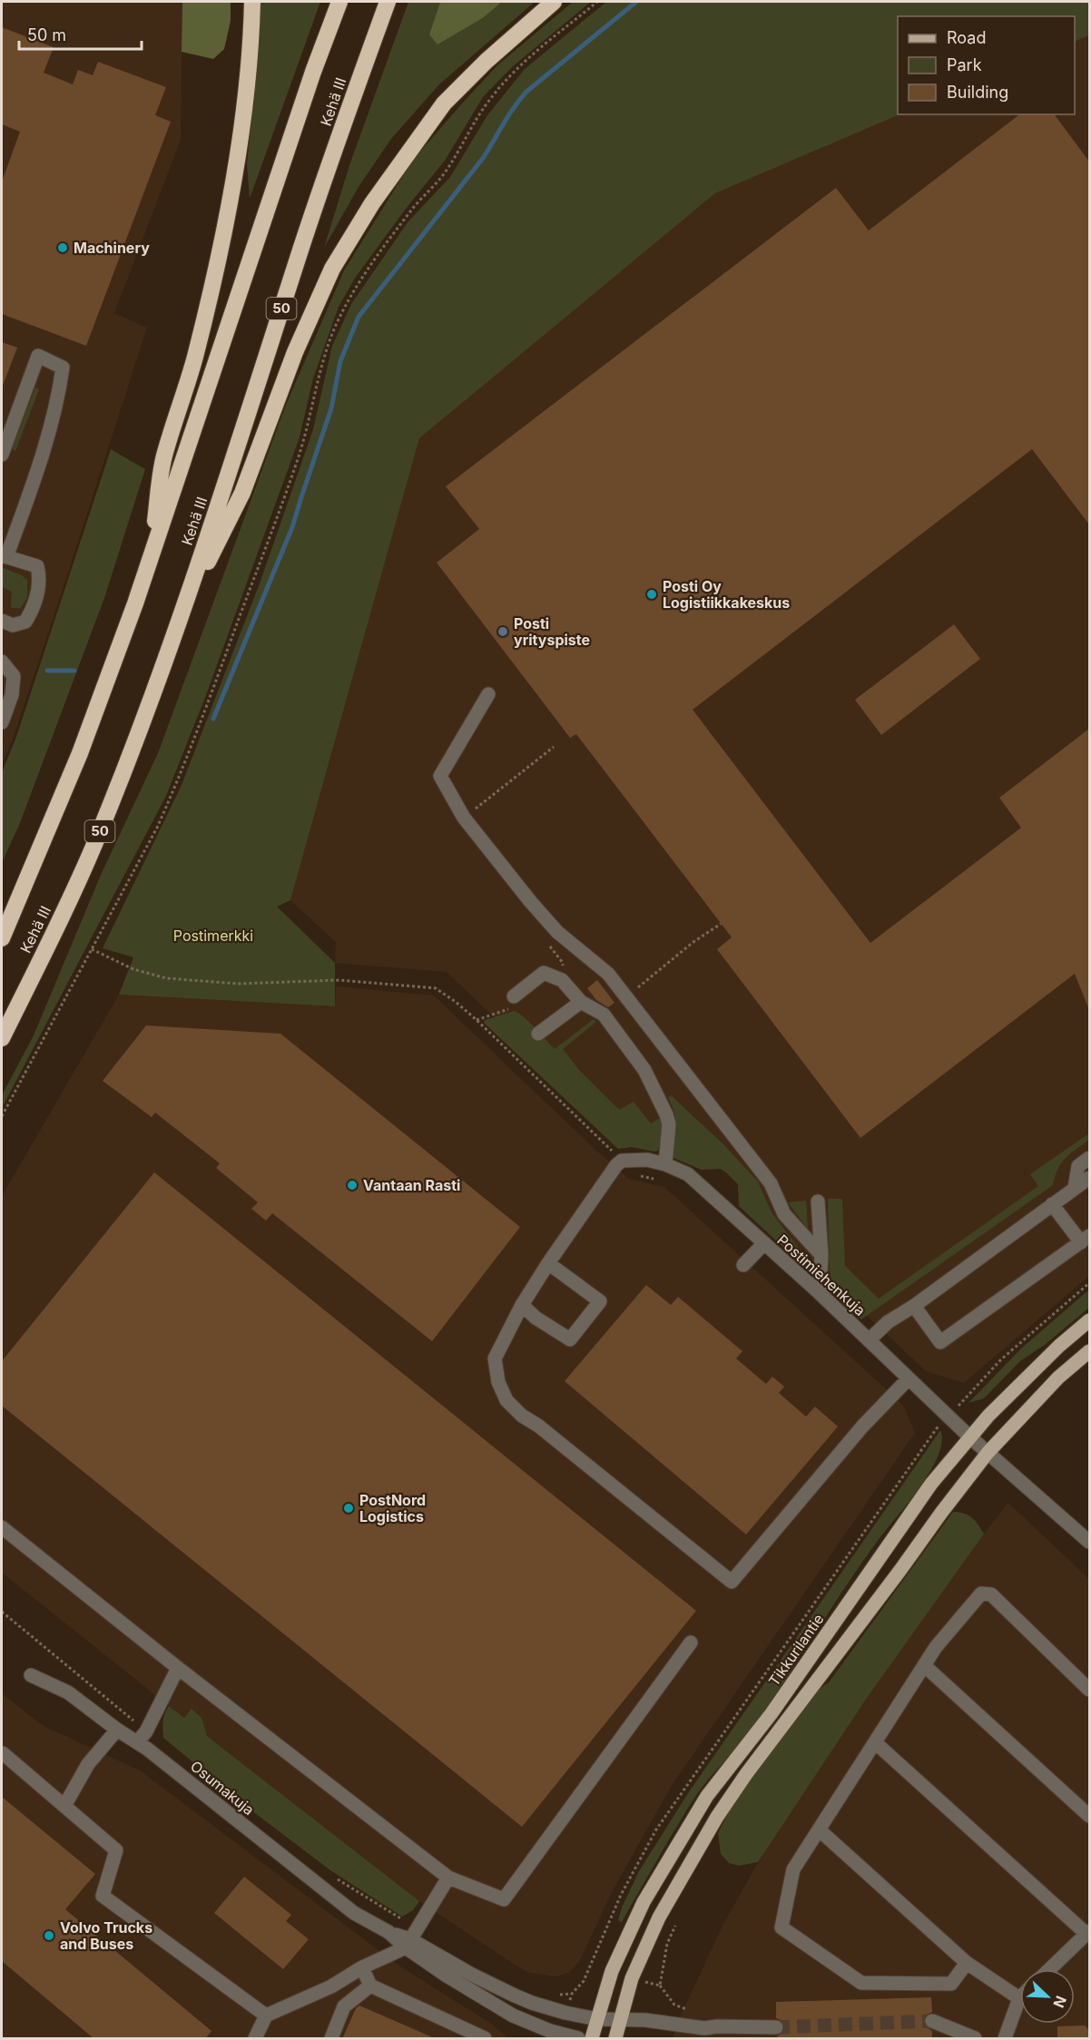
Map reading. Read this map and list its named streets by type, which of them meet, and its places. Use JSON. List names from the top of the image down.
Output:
{
  "streets": {
    "highway": ["Kehä III", "50"],
    "main road": ["Tikkurilantie"],
    "street": ["Postimiehenkuja", "Osumakuja"]
  },
  "crossings": [
    ["Postimiehenkuja", "Tikkurilantie"],
    ["Tikkurilantie", "Osumakuja"]
  ],
  "parks": ["Postimerkki"],
  "places": [
    "Machinery",
    "Posti Oy Logistiikkakeskus",
    "Posti yrityspiste",
    "Vantaan Rasti",
    "PostNord Logistics",
    "Volvo Trucks and Buses"
  ],
  "legend": ["Road", "Park", "Building"],
  "scale_bar": "50 m",
  "north": "bottom right"
}
